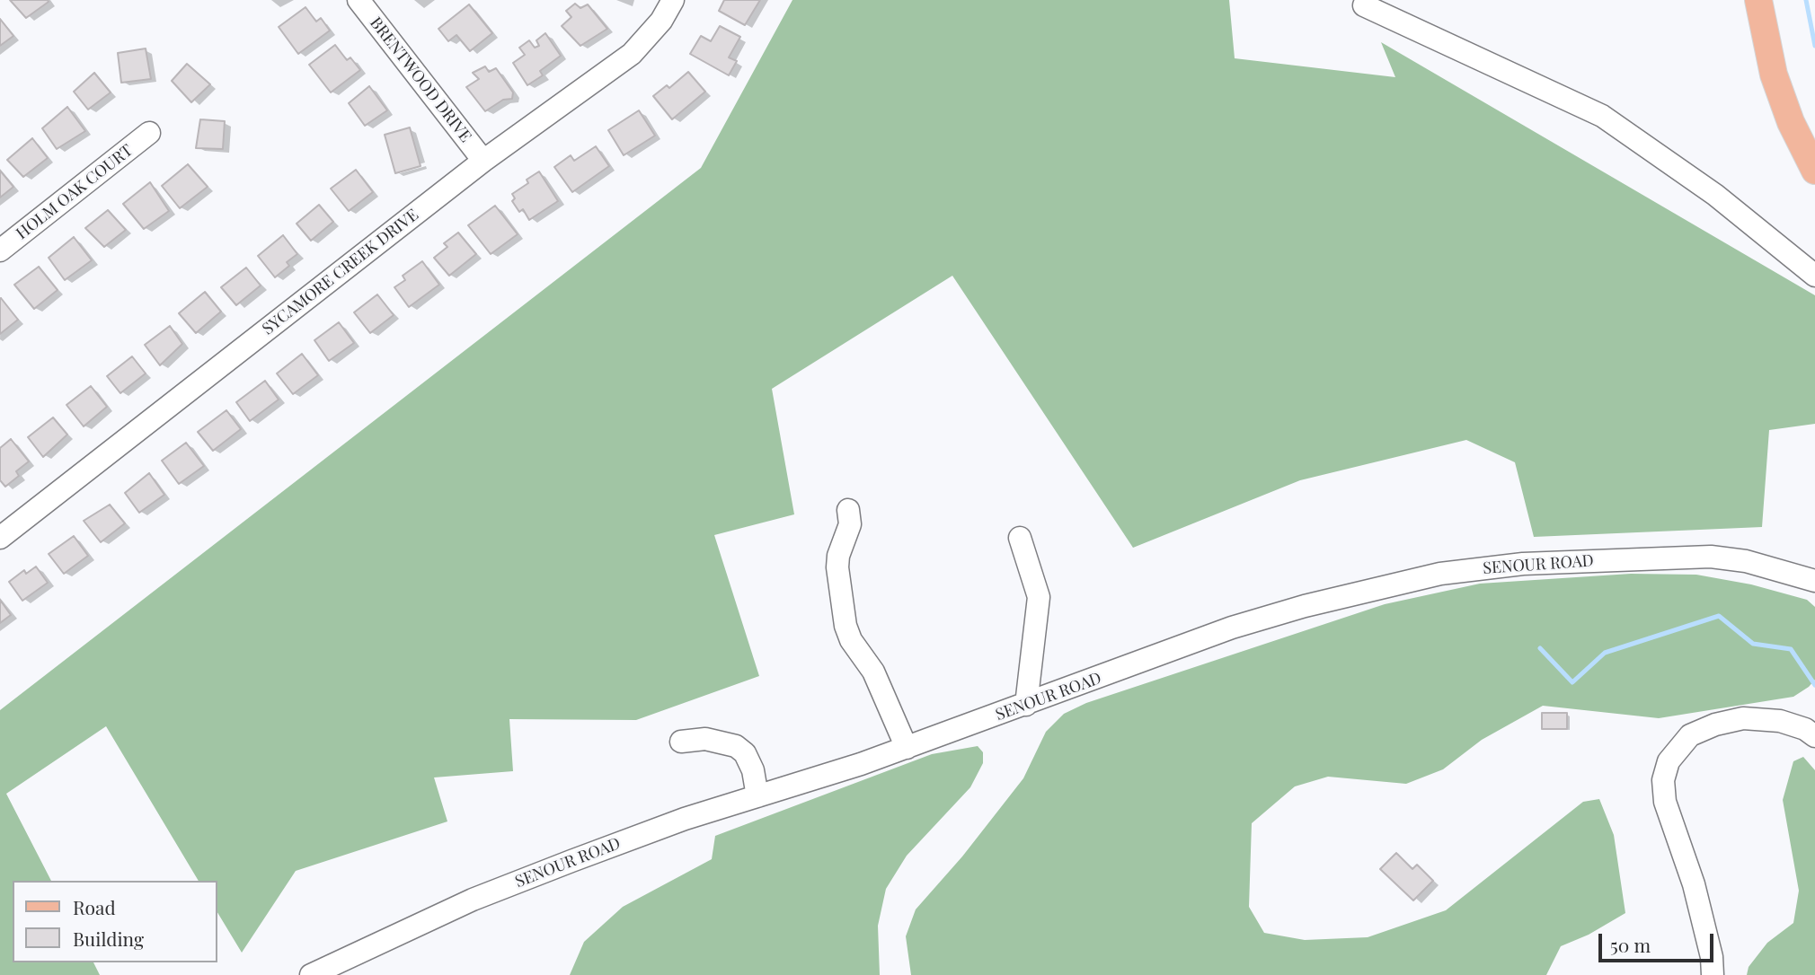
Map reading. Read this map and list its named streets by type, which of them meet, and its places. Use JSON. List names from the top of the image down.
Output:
{
  "streets": {
    "street": [
      "BRENTWOOD DRIVE",
      "HOLM OAK COURT",
      "SYCAMORE CREEK DRIVE",
      "SENOUR ROAD"
    ]
  },
  "crossings": [
    ["BRENTWOOD DRIVE", "SYCAMORE CREEK DRIVE"]
  ],
  "legend": ["Road", "Building"],
  "scale_bar": "50 m"
}
